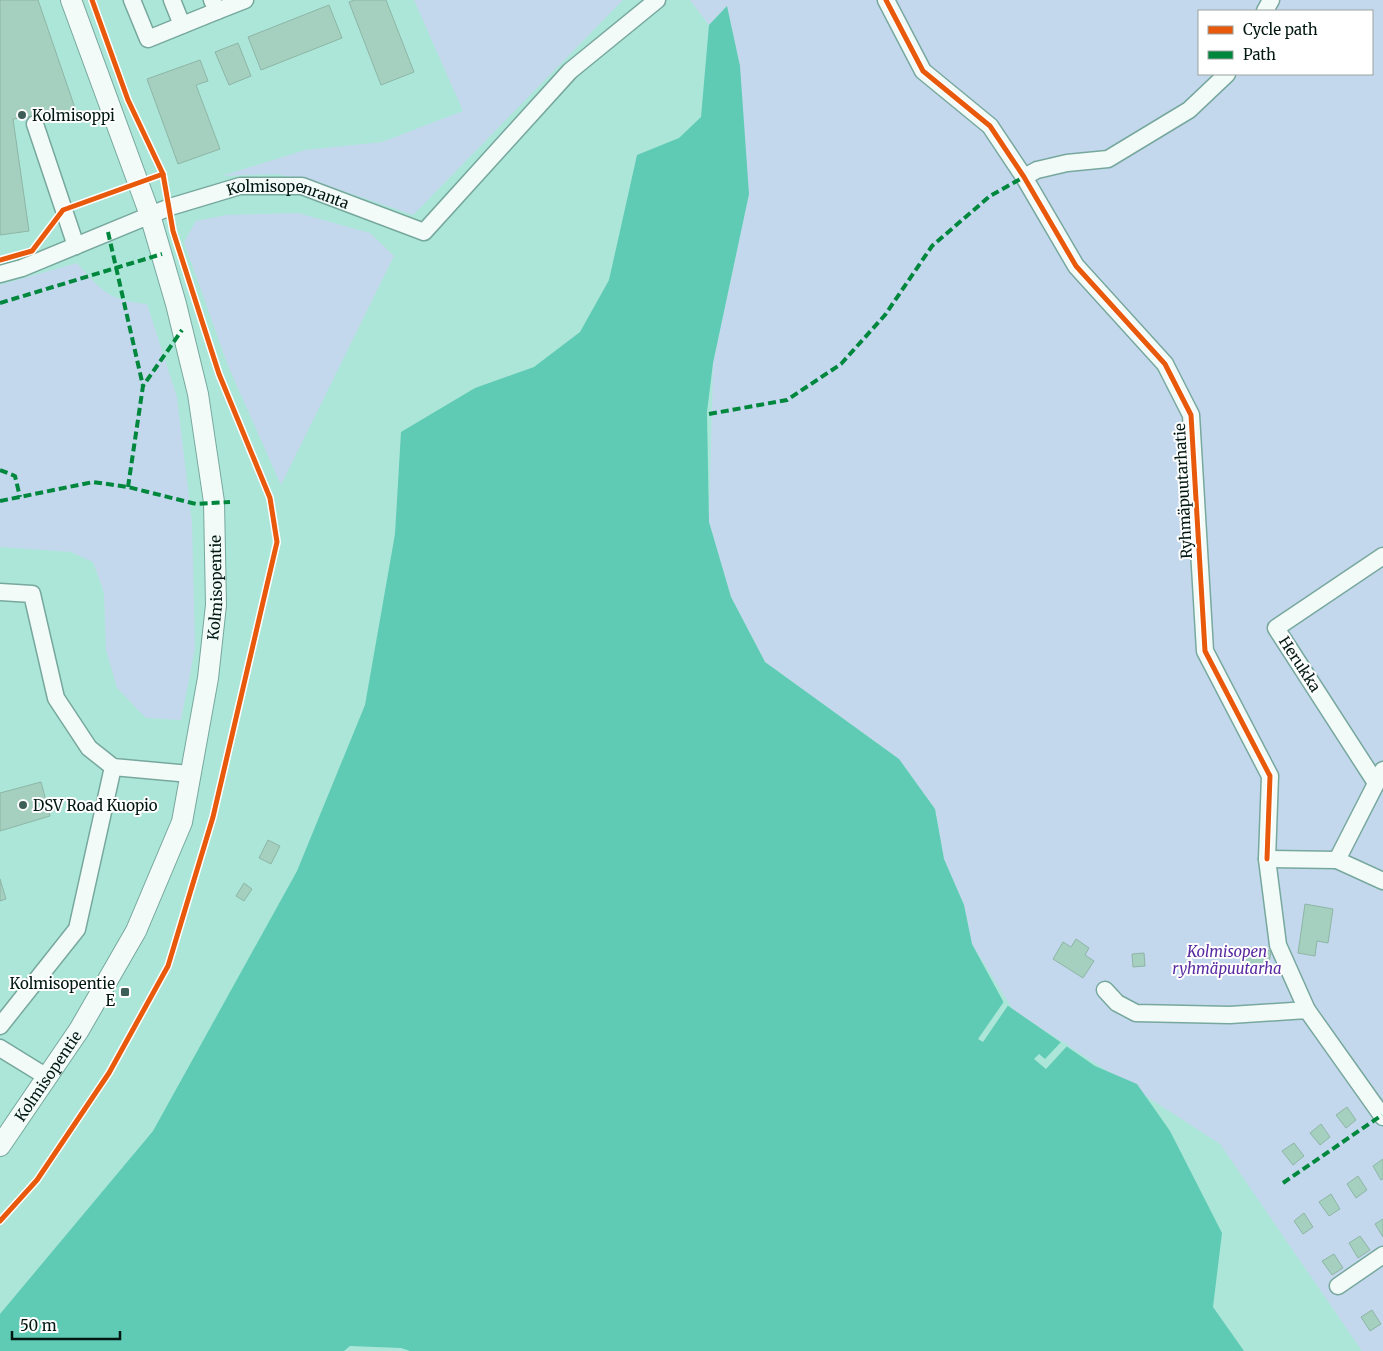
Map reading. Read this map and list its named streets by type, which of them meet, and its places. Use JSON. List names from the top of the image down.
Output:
{
  "streets": {
    "main road": ["Kolmisopentie"],
    "street": ["Kolmisopenranta", "Ryhmäpuutarhatie", "Herukka"]
  },
  "crossings": [
    ["Kolmisopenranta", "Kolmisopentie"]
  ],
  "parks": ["Kolmisopen ryhmäpuutarha"],
  "places": {
    "other": ["Kolmisoppi", "DSV Road Kuopio"],
    "transit": ["Kolmisopentie E"]
  },
  "legend": ["Cycle path", "Path"],
  "scale_bar": "50 m"
}
